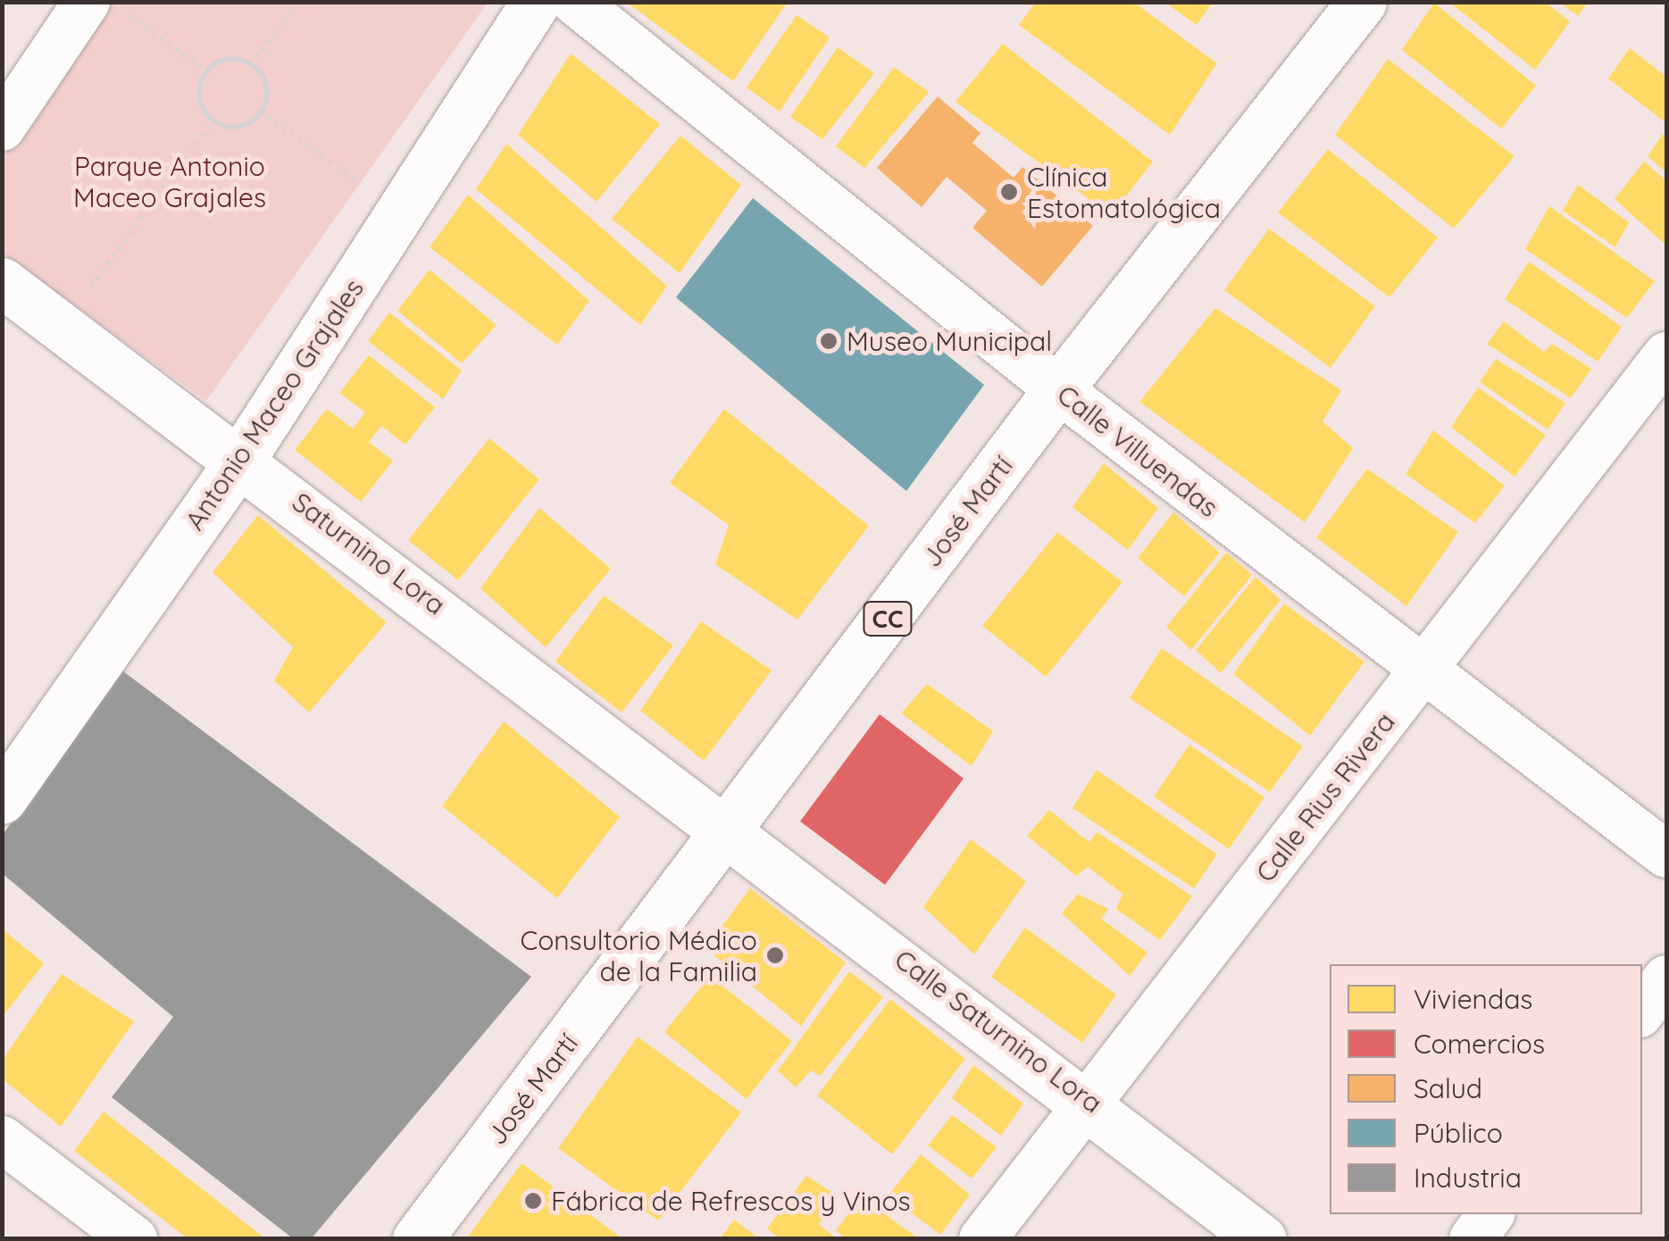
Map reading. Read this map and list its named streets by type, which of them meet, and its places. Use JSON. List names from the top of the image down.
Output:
{
  "streets": {
    "street": [
      "Antonio Maceo Grajales",
      "Calle Villuendas",
      "José Martí",
      "Saturnino Lora",
      "CC",
      "Calle Rius Rivera",
      "Calle Saturnino Lora"
    ]
  },
  "crossings": [
    ["Antonio Maceo Grajales", "Saturnino Lora"],
    ["Calle Villuendas", "José Martí"],
    ["Calle Villuendas", "Calle Rius Rivera"],
    ["José Martí", "Saturnino Lora"],
    ["José Martí", "Calle Saturnino Lora"],
    ["Saturnino Lora", "Calle Saturnino Lora"],
    ["Calle Rius Rivera", "Calle Saturnino Lora"]
  ],
  "parks": ["Parque Antonio Maceo Grajales"],
  "places": [
    "Clínica Estomatológica",
    "Museo Municipal",
    "Consultorio Médico de la Familia",
    "Fábrica de Refrescos y Vinos"
  ],
  "legend": [
    "Viviendas",
    "Comercios",
    "Salud",
    "Público",
    "Industria"
  ]
}
